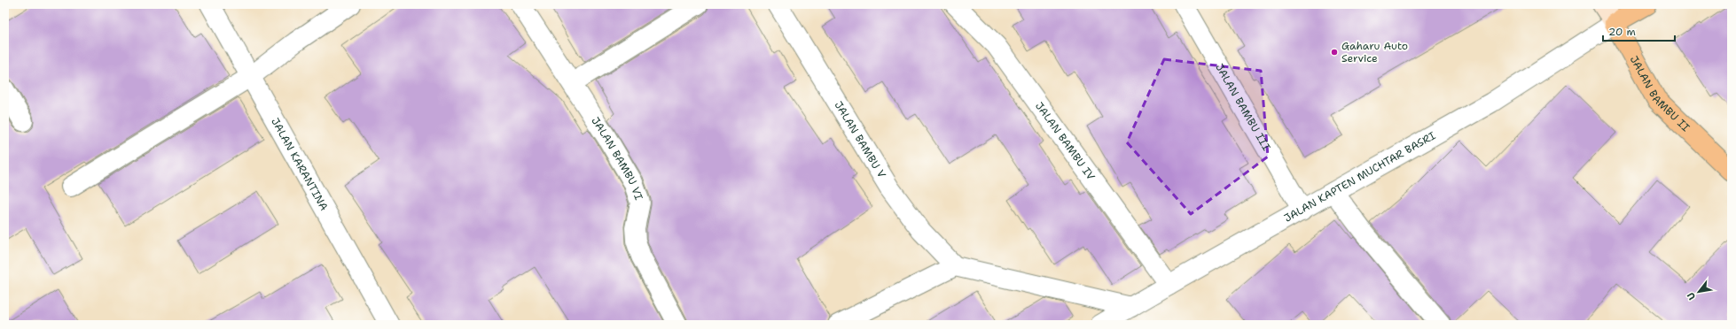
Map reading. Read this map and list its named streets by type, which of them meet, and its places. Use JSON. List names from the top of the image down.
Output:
{
  "streets": {
    "main road": ["JALAN BAMBU II"],
    "street": [
      "JALAN BAMBU III",
      "JALAN BAMBU V",
      "JALAN BAMBU IV",
      "JALAN BAMBU VI",
      "JALAN KARANTINA",
      "JALAN KAPTEN MUCHTAR BASRI"
    ]
  },
  "crossings": [
    ["JALAN BAMBU II", "JALAN KAPTEN MUCHTAR BASRI"],
    ["JALAN BAMBU III", "JALAN KAPTEN MUCHTAR BASRI"],
    ["JALAN BAMBU IV", "JALAN KAPTEN MUCHTAR BASRI"]
  ],
  "places": ["Gaharu Auto Service"],
  "scale_bar": "20 m",
  "north": "bottom left"
}
